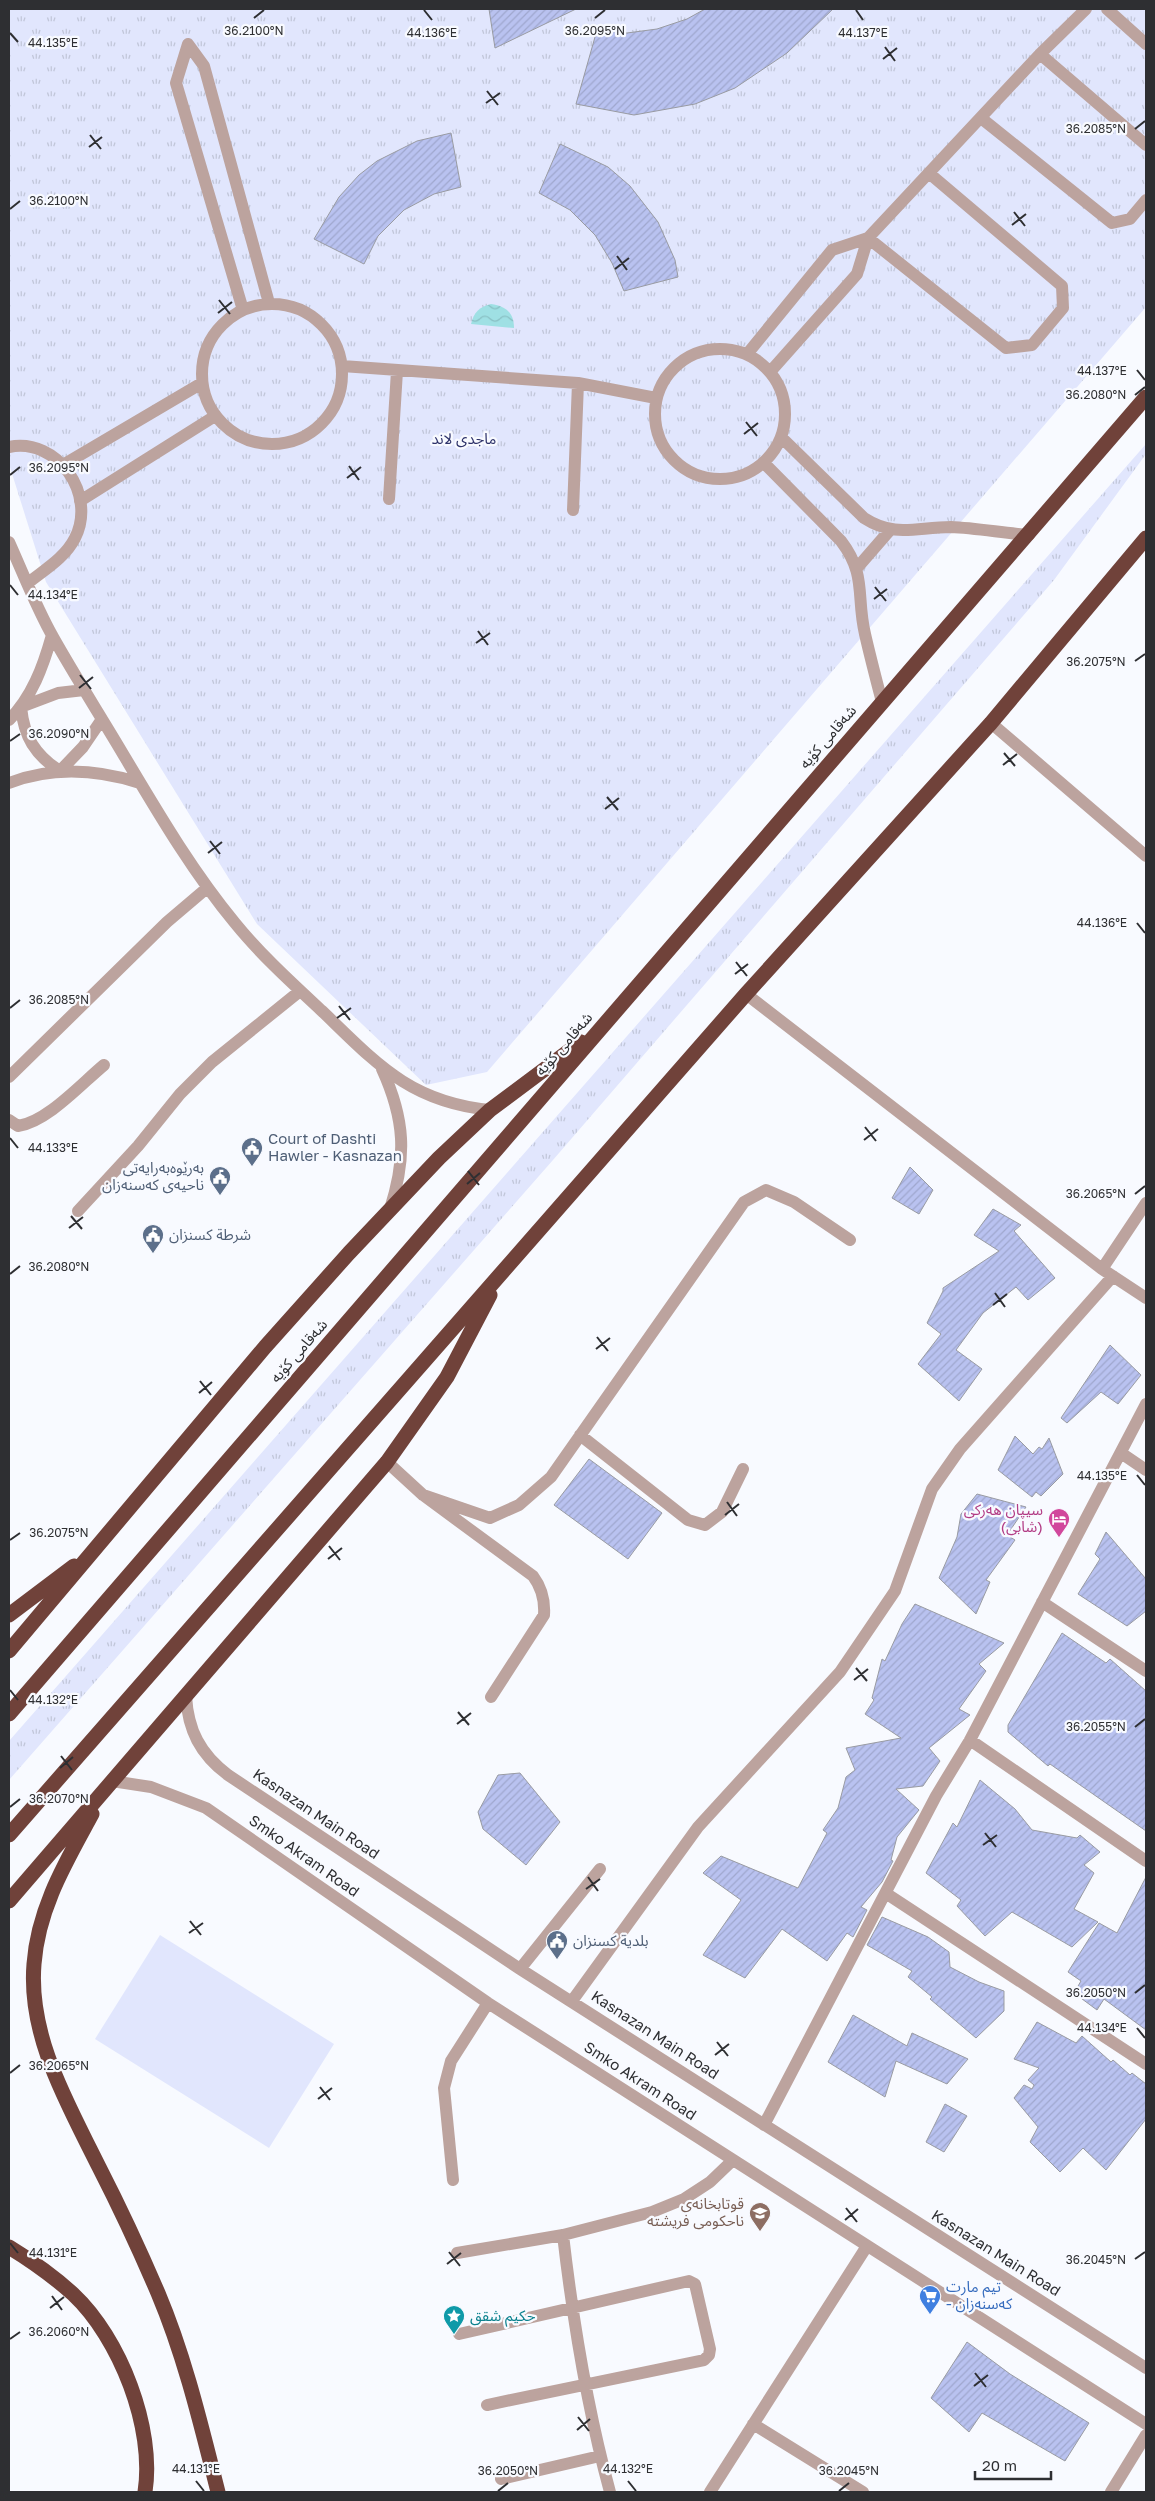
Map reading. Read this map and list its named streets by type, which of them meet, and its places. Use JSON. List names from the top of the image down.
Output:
{
  "streets": {
    "highway": ["شەقامی کۆیە"],
    "street": ["Kasnazan Main Road", "Smko Akram Road"]
  },
  "parks": ["ماجدی لاند"],
  "places": {
    "public building": [
      "Court of Dashti Hawler - Kasnazan",
      "بەرێوەبەرایەتی ناحیەی کەسنەزان",
      "شرطة كسنزان",
      "بلدية كسنزان"
    ],
    "hotel": ["سیپان هەرکی (شابی)"],
    "school or university": ["قوتابخانەی ناحکومی فریشتە"],
    "supermarket": ["تیم مارت - کەسنەزان"],
    "place": ["حكيم شقق"]
  },
  "scale_bar": "20 m",
  "coordinates": [
    "36.2100°N",
    "36.2095°N",
    "44.136°E",
    "44.137°E",
    "44.135°E",
    "36.2085°N",
    "36.2080°N",
    "44.134°E",
    "36.2075°N",
    "36.2090°N",
    "44.133°E",
    "36.2065°N",
    "44.132°E",
    "36.2055°N",
    "36.2070°N",
    "36.2050°N",
    "44.131°E",
    "36.2045°N",
    "36.2060°N"
  ]
}
